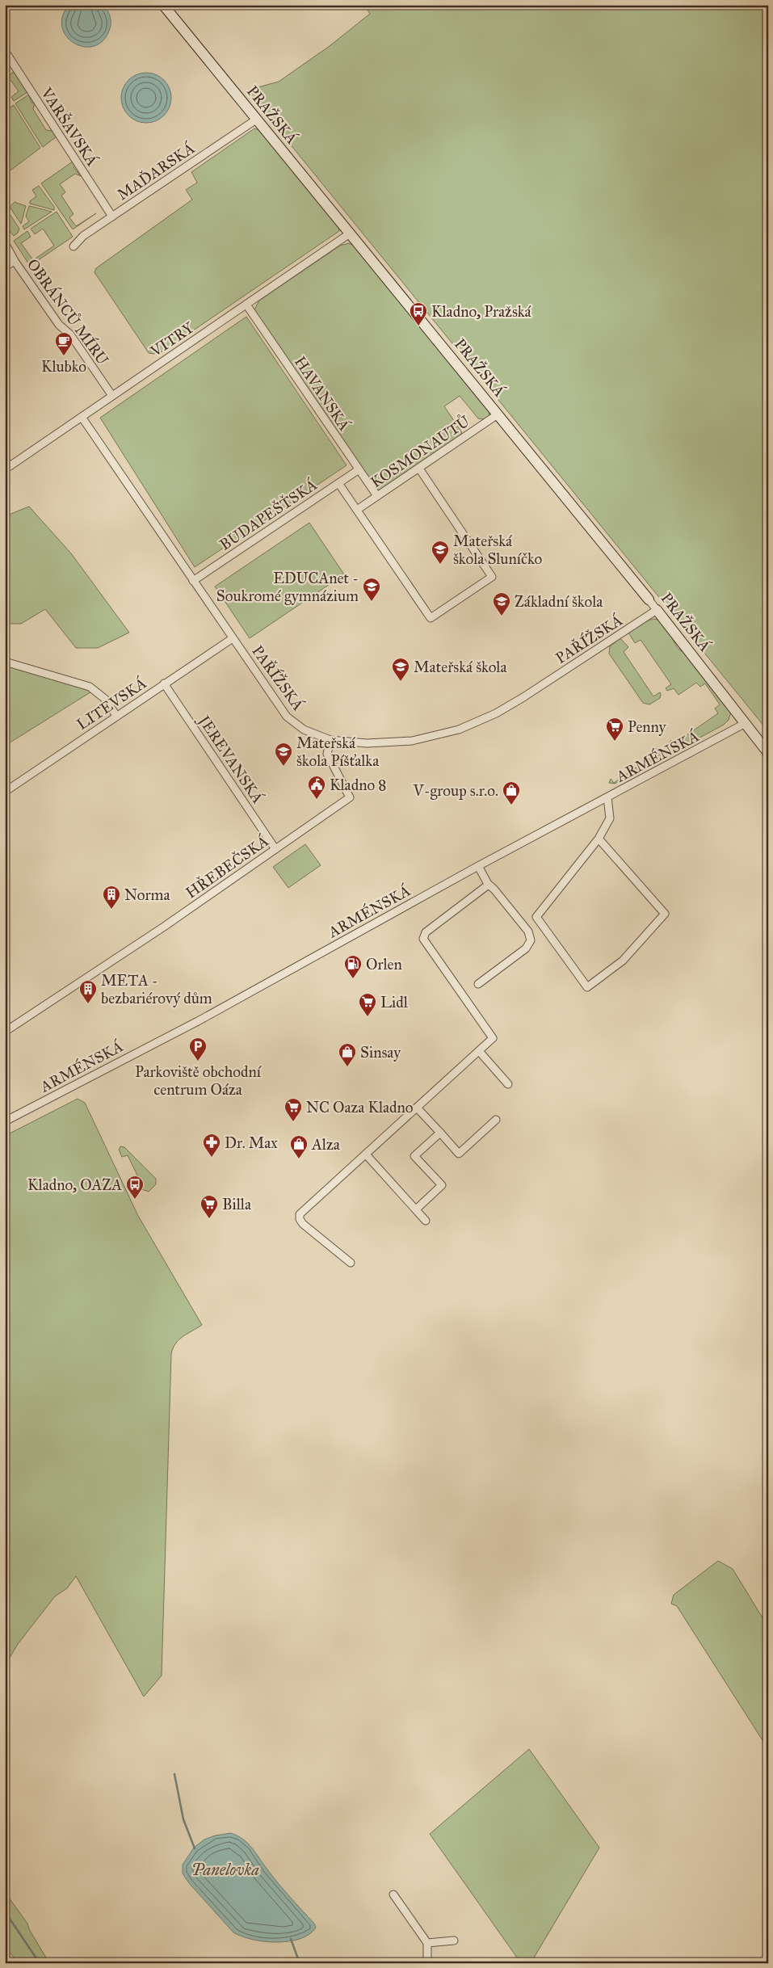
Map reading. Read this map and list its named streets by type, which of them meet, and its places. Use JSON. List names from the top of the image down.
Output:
{
  "streets": {
    "street": [
      "PRAŽSKÁ",
      "VARŠAVSKÁ",
      "MAĎARSKÁ",
      "OBRÁNCŮ MÍRU",
      "VITRY",
      "HAVANSKÁ",
      "KOSMONAUTŮ",
      "BUDAPEŠŤSKÁ",
      "PAŘÍŽSKÁ",
      "LITEVSKÁ",
      "ARMÉNSKÁ",
      "JEREVANSKÁ",
      "HŘEBEČSKÁ"
    ]
  },
  "crossings": [
    ["PRAŽSKÁ", "MAĎARSKÁ"],
    ["PRAŽSKÁ", "VITRY"],
    ["PRAŽSKÁ", "KOSMONAUTŮ"],
    ["PRAŽSKÁ", "PAŘÍŽSKÁ"],
    ["PRAŽSKÁ", "ARMÉNSKÁ"],
    ["VARŠAVSKÁ", "MAĎARSKÁ"],
    ["OBRÁNCŮ MÍRU", "VITRY"],
    ["VITRY", "HAVANSKÁ"],
    ["VITRY", "PAŘÍŽSKÁ"],
    ["HAVANSKÁ", "KOSMONAUTŮ"],
    ["HAVANSKÁ", "BUDAPEŠŤSKÁ"],
    ["BUDAPEŠŤSKÁ", "PAŘÍŽSKÁ"],
    ["PAŘÍŽSKÁ", "LITEVSKÁ"],
    ["PAŘÍŽSKÁ", "HŘEBEČSKÁ"],
    ["LITEVSKÁ", "JEREVANSKÁ"],
    ["JEREVANSKÁ", "HŘEBEČSKÁ"]
  ],
  "water": ["Panelovka"],
  "places": {
    "bus stop": ["Kladno, Pražská", "Kladno, OAZA"],
    "cafe": ["Klubko"],
    "school or university": [
      "Mateřská škola Sluníčko",
      "EDUCAnet - Soukromé gymnázium",
      "Základní škola",
      "Mateřská škola",
      "Mateřská škola Píšťalka"
    ],
    "supermarket": [
      "Penny",
      "Lidl",
      "NC Oaza Kladno",
      "Billa"
    ],
    "public building": ["Kladno 8"],
    "shop": ["V-group s.r.o.", "Sinsay", "Alza"],
    "building": ["Norma", "META - bezbariérový dům"],
    "fuel station": ["Orlen"],
    "parking": ["Parkoviště obchodní centrum Oáza"],
    "pharmacy": ["Dr. Max"]
  }
}
